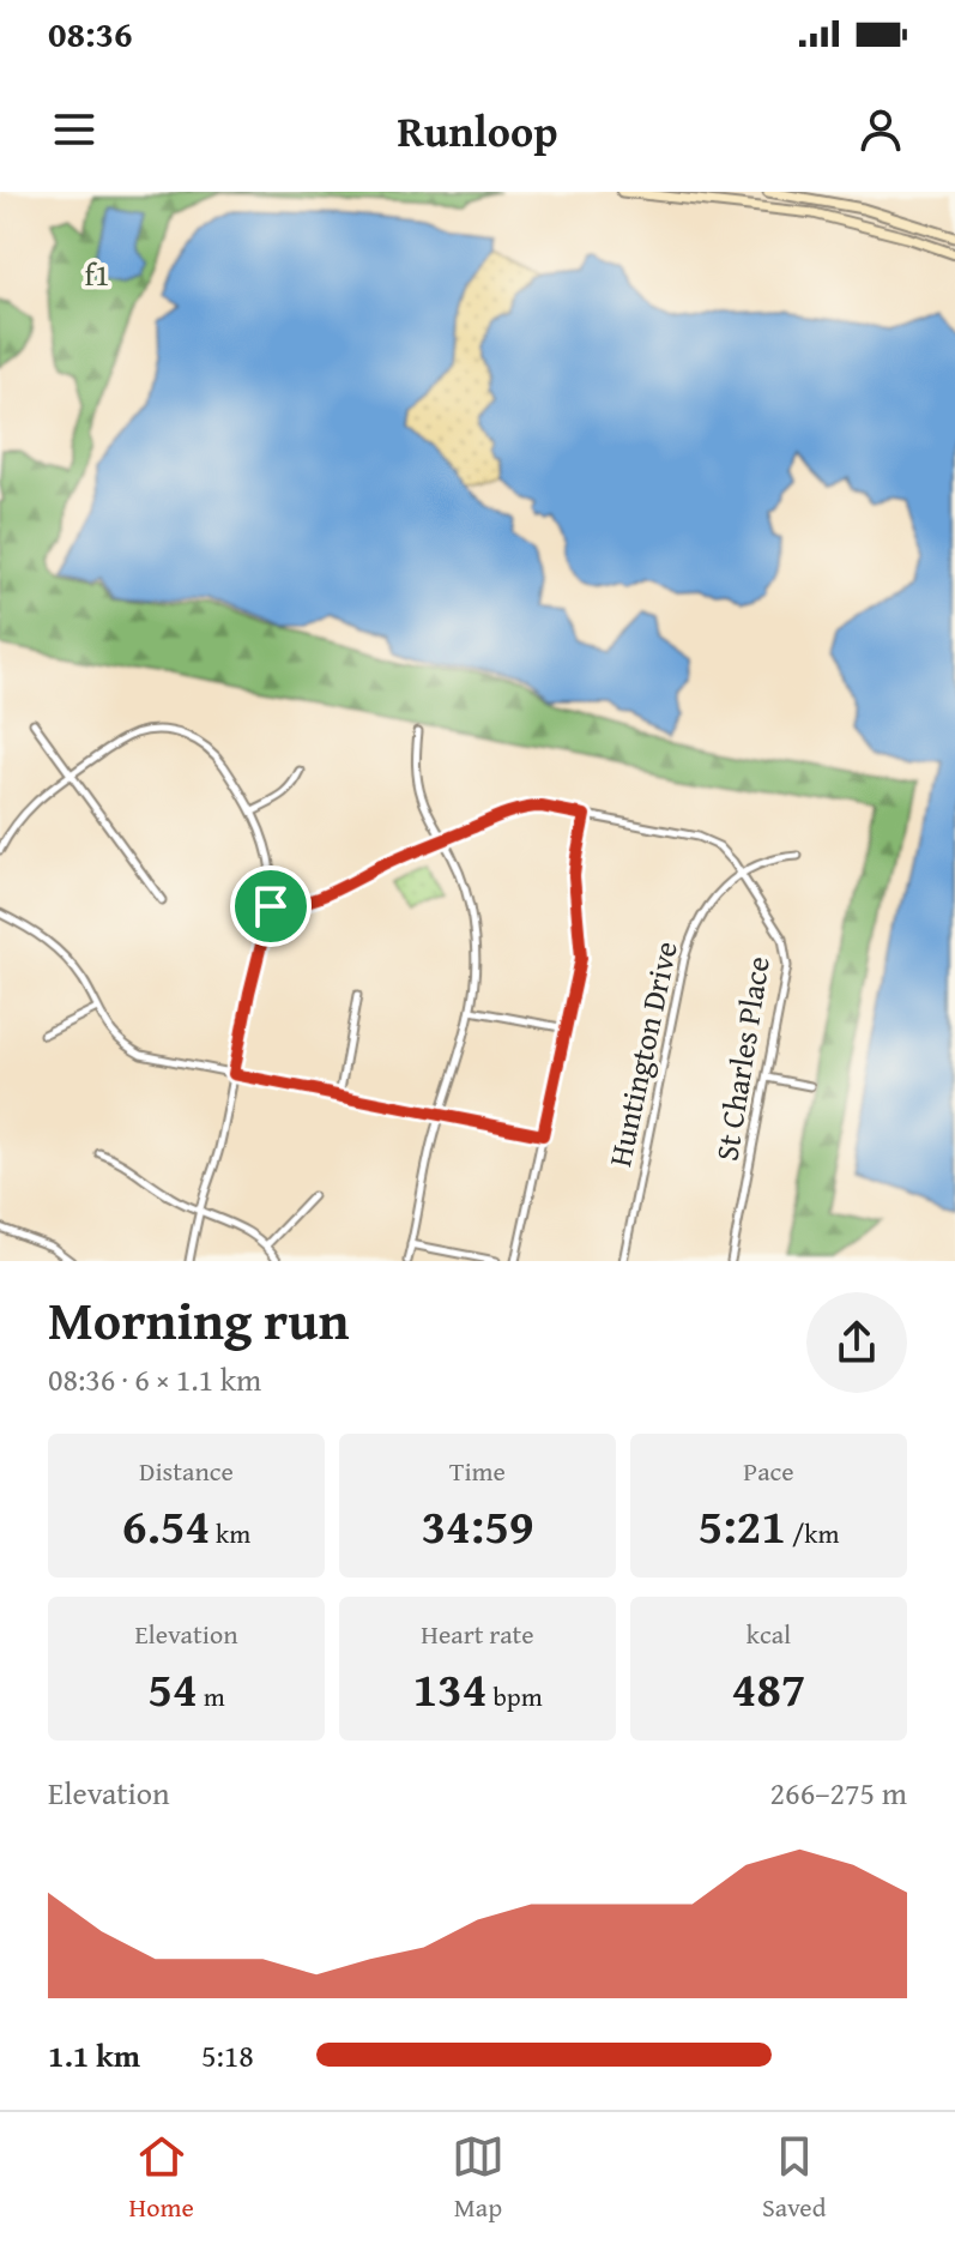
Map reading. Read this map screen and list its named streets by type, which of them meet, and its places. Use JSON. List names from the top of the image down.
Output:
{
  "streets": {
    "street": ["Huntington Drive", "St Charles Place"]
  },
  "crossings": [
    ["Huntington Drive", "St Charles Place"]
  ],
  "parks": ["f1"],
  "page": {
    "status": "08:36",
    "header": "Runloop",
    "heading": ["Morning run", "08:36 · 6 × 1.1 km"],
    "stats": [
      ["Distance", "6.54 km"],
      ["Time", "34:59"],
      ["Pace", "5:21 /km"],
      ["Elevation", "54 m"],
      ["Heart rate", "134 bpm"],
      ["kcal", "487"]
    ],
    "chart": ["Elevation", "266–275 m"],
    "list": [
      {
        "name": "1.1 km",
        "note": "5:18"
      }
    ],
    "tabs": ["Home", "Map", "Saved"]
  }
}
